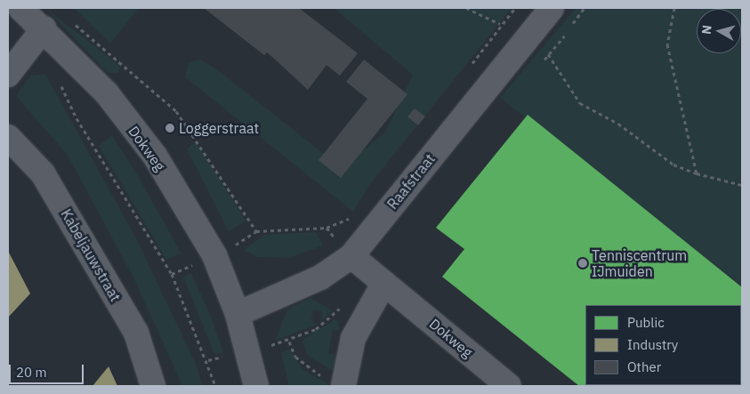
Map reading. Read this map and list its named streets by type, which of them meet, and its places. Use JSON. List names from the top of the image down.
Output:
{
  "streets": {
    "street": ["Dokweg", "Raafstraat", "Kabeljauwstraat"]
  },
  "crossings": [
    ["Dokweg", "Raafstraat"]
  ],
  "places": ["Loggerstraat", "Tenniscentrum IJmuiden"],
  "legend": ["Public", "Industry", "Other"],
  "scale_bar": "20 m",
  "north": "left"
}
